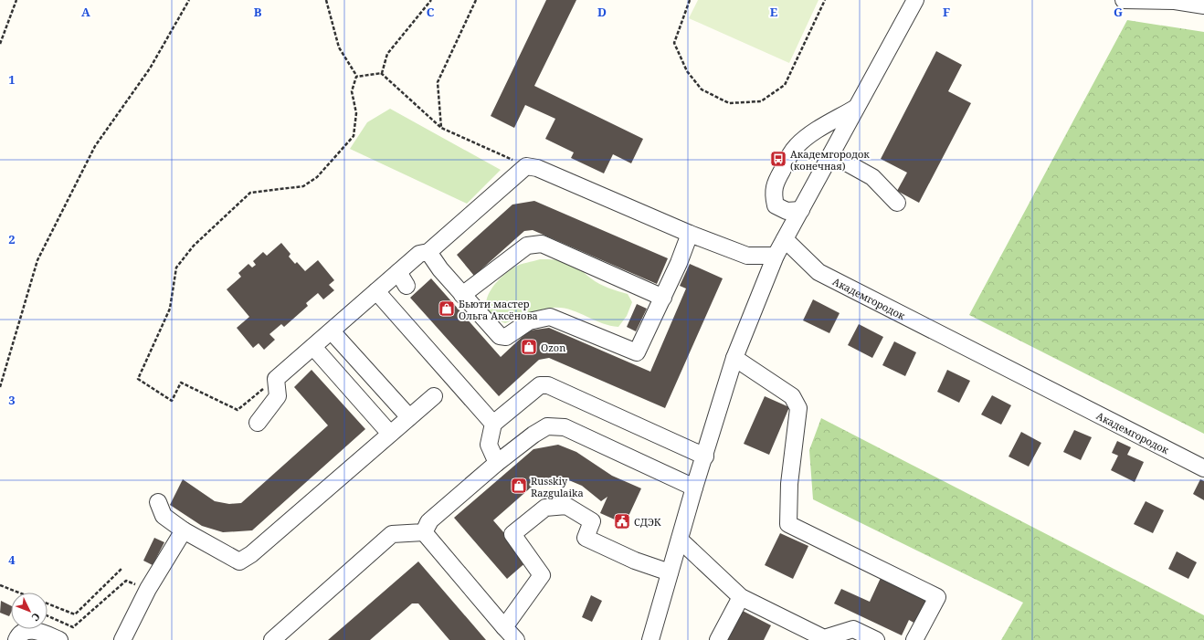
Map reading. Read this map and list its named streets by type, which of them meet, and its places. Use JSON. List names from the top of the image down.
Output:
{
  "streets": {
    "street": ["Академгородок"]
  },
  "places": {
    "bus stop": ["Академгородок (конечная)"],
    "shop": ["Бьюти мастер Oльга Аксёнова", "Ozon", "Russkiy Razgulaika"],
    "public building": ["СДЭК"]
  },
  "north": "bottom right",
  "grid": {
    "columns": [
      "A",
      "B",
      "C",
      "D",
      "E",
      "F",
      "G"
    ],
    "rows": [
      "1",
      "2",
      "3",
      "4"
    ]
  }
}
